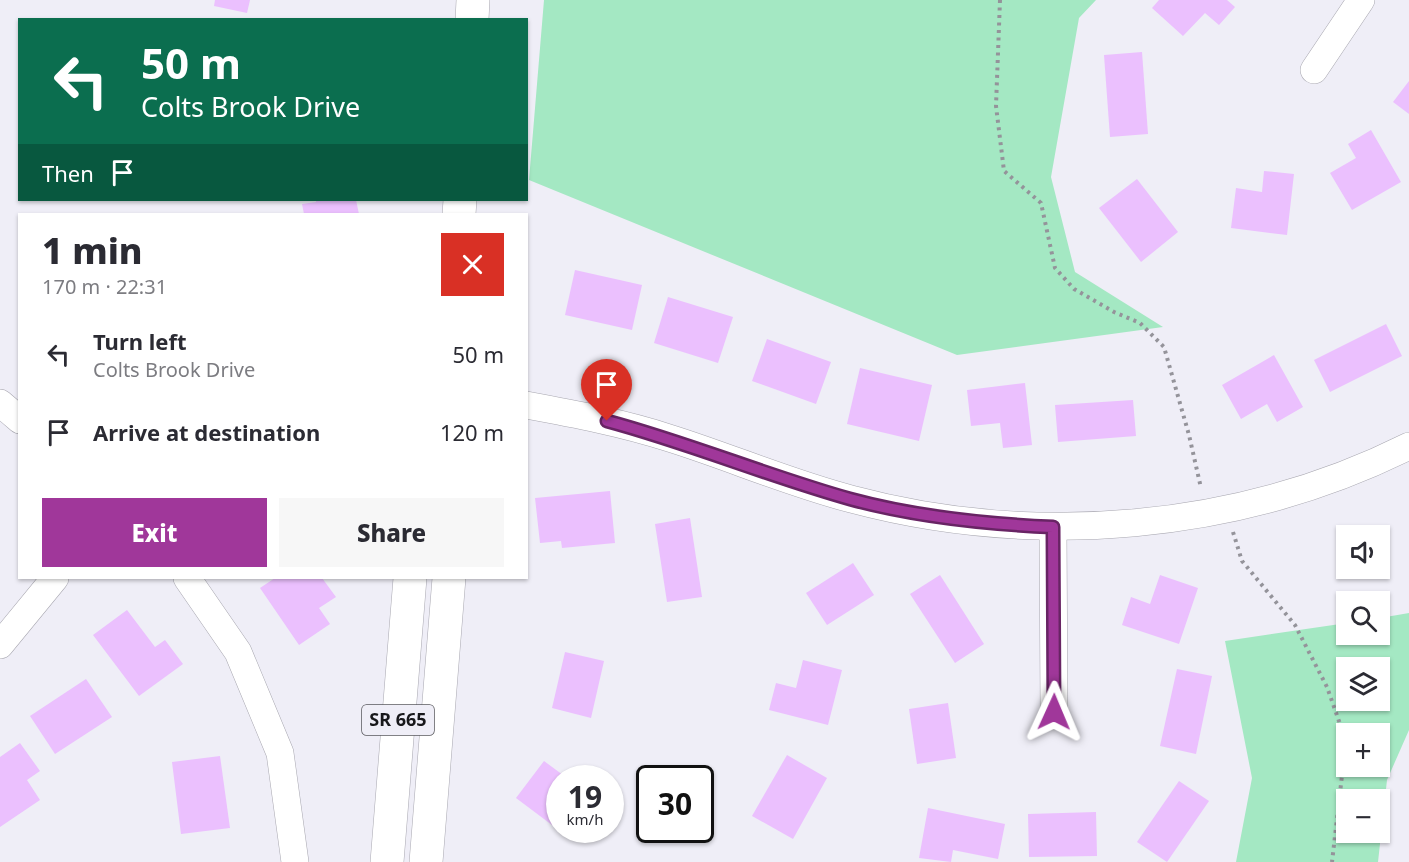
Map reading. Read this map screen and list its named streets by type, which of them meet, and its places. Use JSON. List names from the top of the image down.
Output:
{
  "streets": {
    "main road": ["SR 665"]
  },
  "page": {
    "turn": ["50 m", "Colts Brook Drive"],
    "then": "Then",
    "heading": ["1 min", "170 m · 22:31"],
    "list": [
      {
        "name": "Turn left",
        "note": "Colts Brook Drive",
        "value": "50 m"
      },
      {
        "name": "Arrive at destination",
        "value": "120 m"
      }
    ],
    "buttons": ["Exit", "Share"],
    "map_buttons": ["+", "−"],
    "speed": "19 km/h",
    "limit": "30"
  }
}
